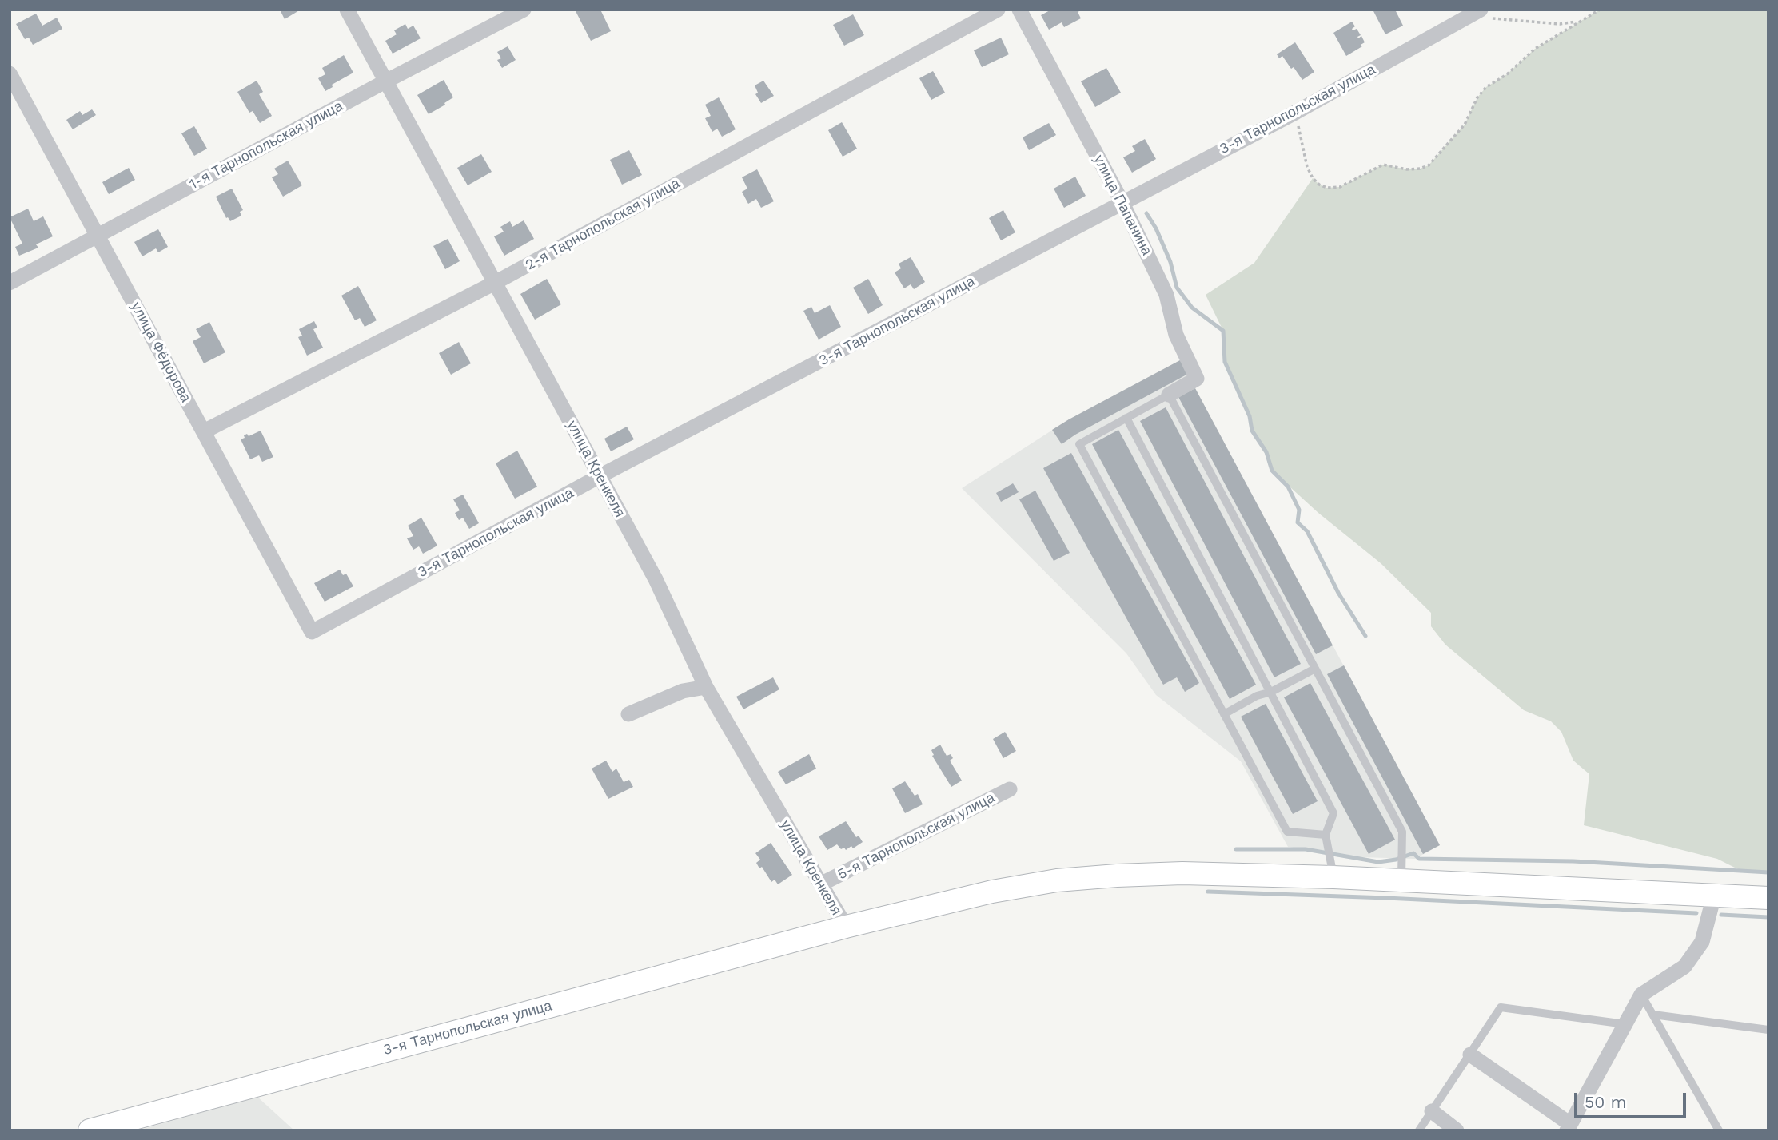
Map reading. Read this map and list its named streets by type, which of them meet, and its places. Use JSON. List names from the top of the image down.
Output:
{
  "streets": {
    "street": [
      "3-я Тарнопольская улица",
      "1-я Тарнопольская улица",
      "улица Папанина",
      "2-я Тарнопольская улица",
      "улица Фёдорова",
      "улица Кренкеля",
      "5-я Тарнопольская улица"
    ]
  },
  "crossings": [
    ["3-я Тарнопольская улица", "улица Папанина"],
    ["3-я Тарнопольская улица", "улица Фёдорова"],
    ["3-я Тарнопольская улица", "улица Кренкеля"],
    ["1-я Тарнопольская улица", "улица Фёдорова"],
    ["1-я Тарнопольская улица", "улица Кренкеля"],
    ["2-я Тарнопольская улица", "улица Фёдорова"],
    ["2-я Тарнопольская улица", "улица Кренкеля"],
    ["улица Кренкеля", "5-я Тарнопольская улица"]
  ],
  "scale_bar": "50 m"
}
